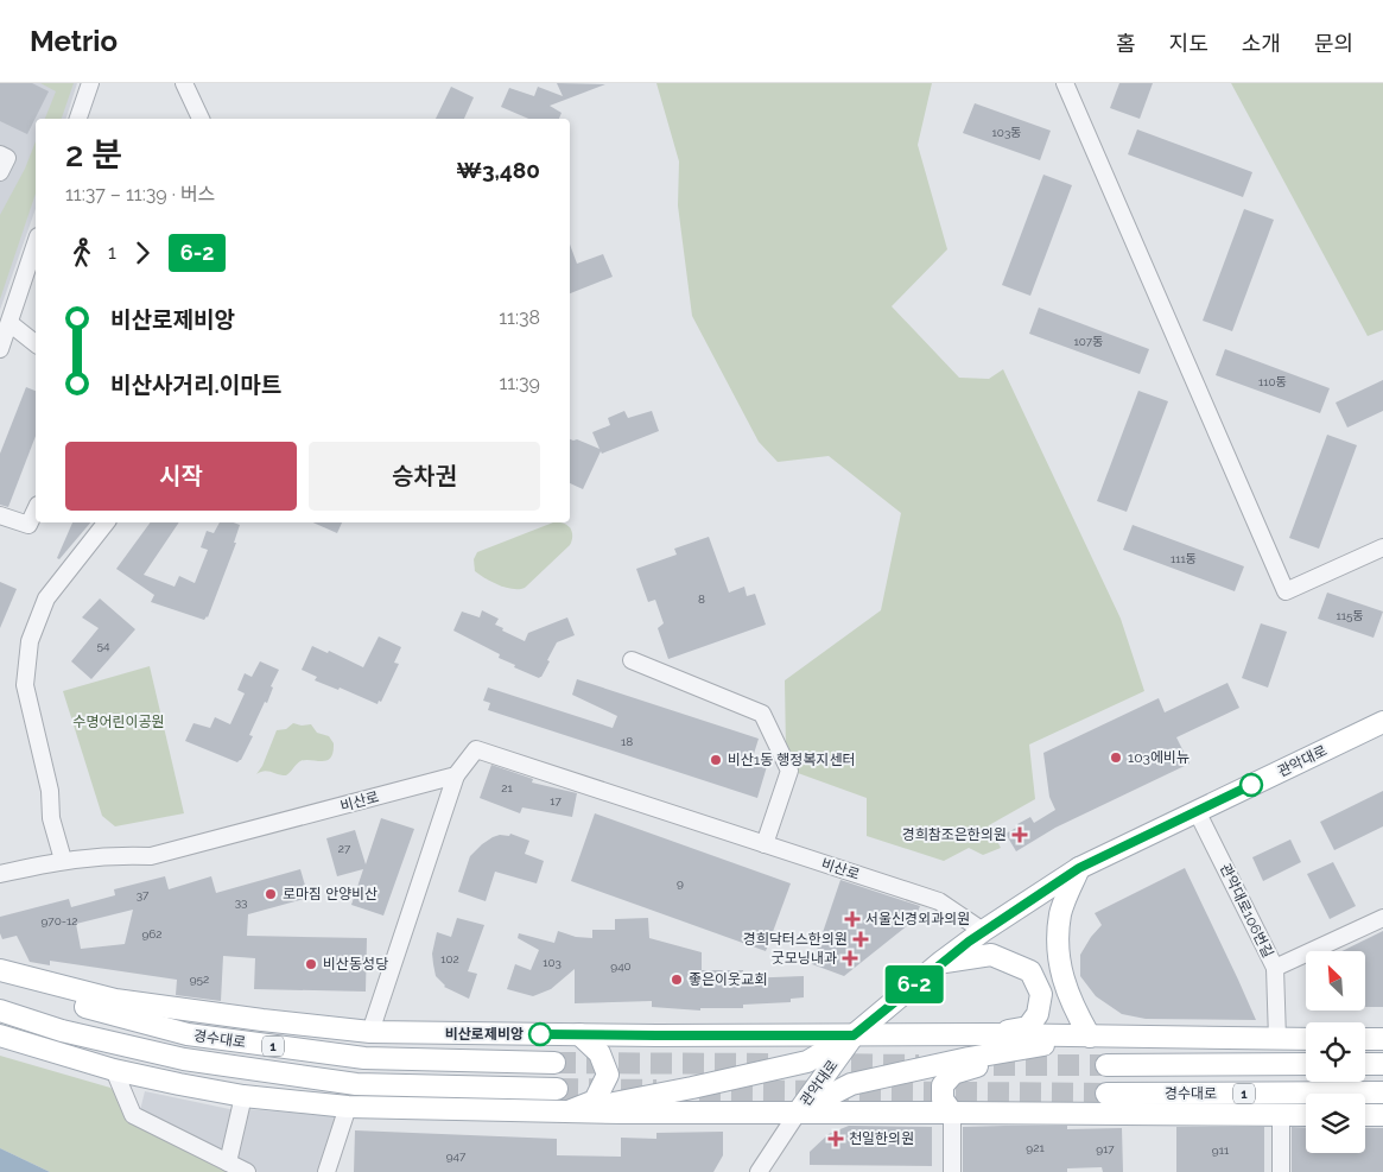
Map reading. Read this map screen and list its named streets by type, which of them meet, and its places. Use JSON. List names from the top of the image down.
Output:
{
  "streets": {
    "main road": ["관악대로", "경수대로", "1"],
    "street": ["비산로", "관악대로106번길"]
  },
  "crossings": [
    ["관악대로", "비산로"],
    ["관악대로", "관악대로106번길"]
  ],
  "parks": ["수명어린이공원"],
  "places": {
    "other": [
      "103에비뉴",
      "비산1동 행정복지센터",
      "로마짐 안양비산",
      "비산동성당",
      "좋은이웃교회",
      "비산로제비앙"
    ],
    "health": [
      "경희참조은한의원",
      "서울신경외과의원",
      "경희닥터스한의원",
      "굿모닝내과",
      "천일한의원"
    ]
  },
  "lines": ["bus line 6-2"],
  "house_numbers": [
    "103동",
    "107동",
    "110동",
    "111동",
    "8",
    "115동",
    "54",
    "18",
    "21",
    "17",
    "27",
    "9",
    "37",
    "33",
    "970-12",
    "962",
    "102",
    "103",
    "940",
    "952",
    "921",
    "917",
    "911",
    "947"
  ],
  "north": "top left",
  "page": {
    "header": "Metrio",
    "nav": [
      "홈",
      "지도",
      "소개",
      "문의"
    ],
    "on_map": "6-2",
    "heading": ["2 분", "11:37 – 11:39 · 버스", "₩3,480"],
    "legs": ["1", "6-2"],
    "list": [
      {
        "name": "비산로제비앙",
        "value": "11:38"
      },
      {
        "name": "비산사거리.이마트",
        "value": "11:39"
      }
    ],
    "buttons": ["시작", "승차권"]
  }
}
